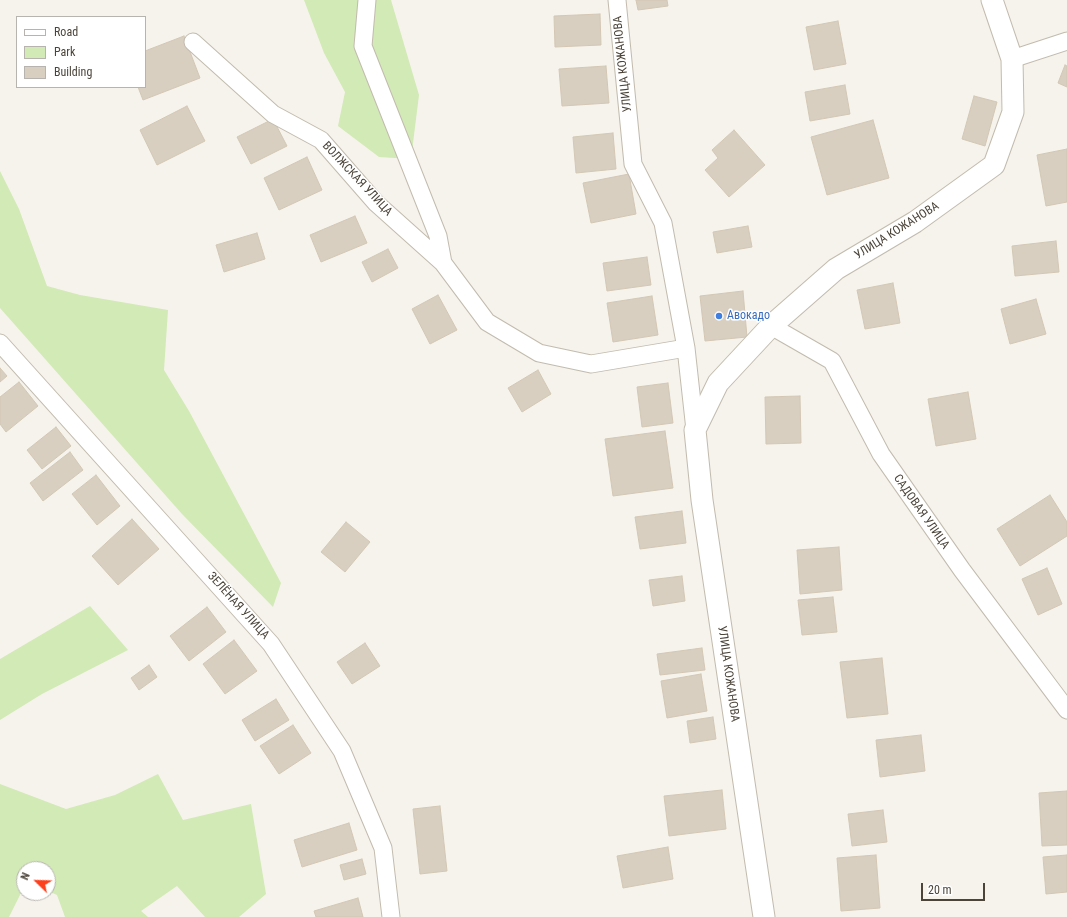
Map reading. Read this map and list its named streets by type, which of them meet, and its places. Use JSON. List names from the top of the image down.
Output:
{
  "streets": {
    "street": [
      "УЛИЦА КОЖАНОВА",
      "ВОЛЖСКАЯ УЛИЦА",
      "САДОВАЯ УЛИЦА",
      "ЗЕЛЁНАЯ УЛИЦА"
    ]
  },
  "crossings": [
    ["УЛИЦА КОЖАНОВА", "ВОЛЖСКАЯ УЛИЦА"],
    ["УЛИЦА КОЖАНОВА", "САДОВАЯ УЛИЦА"]
  ],
  "places": ["Авокадо"],
  "legend": ["Road", "Park", "Building"],
  "scale_bar": "20 m",
  "north": "top left"
}
